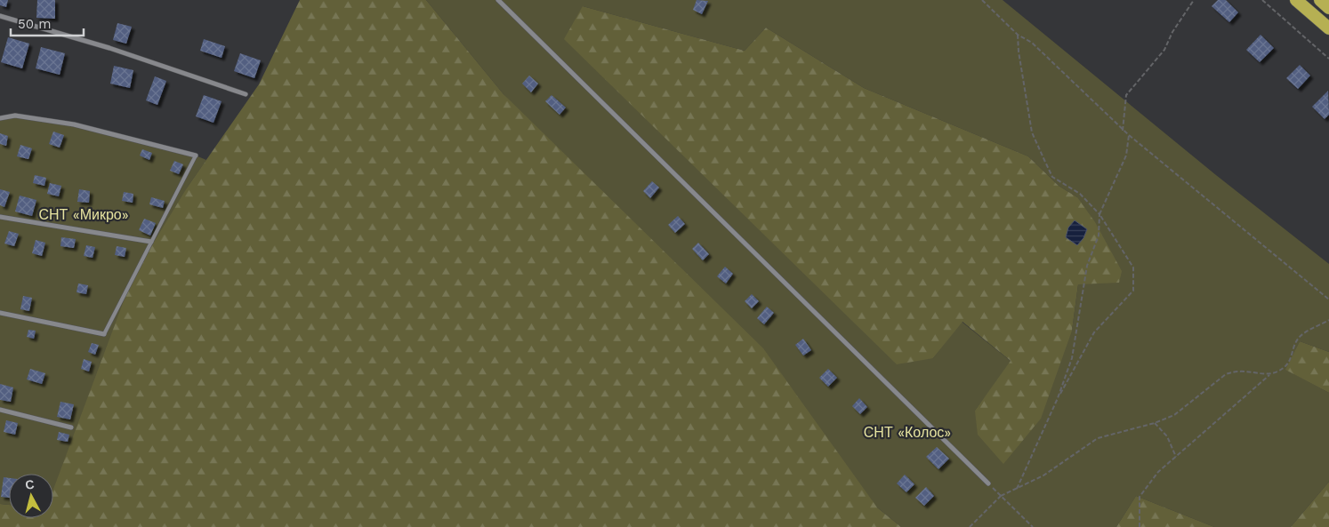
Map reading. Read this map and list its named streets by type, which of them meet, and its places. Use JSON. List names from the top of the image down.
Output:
{
  "parks": ["СНТ «Микро»", "СНТ «Колос»"],
  "scale_bar": "50 m",
  "north": "top"
}
